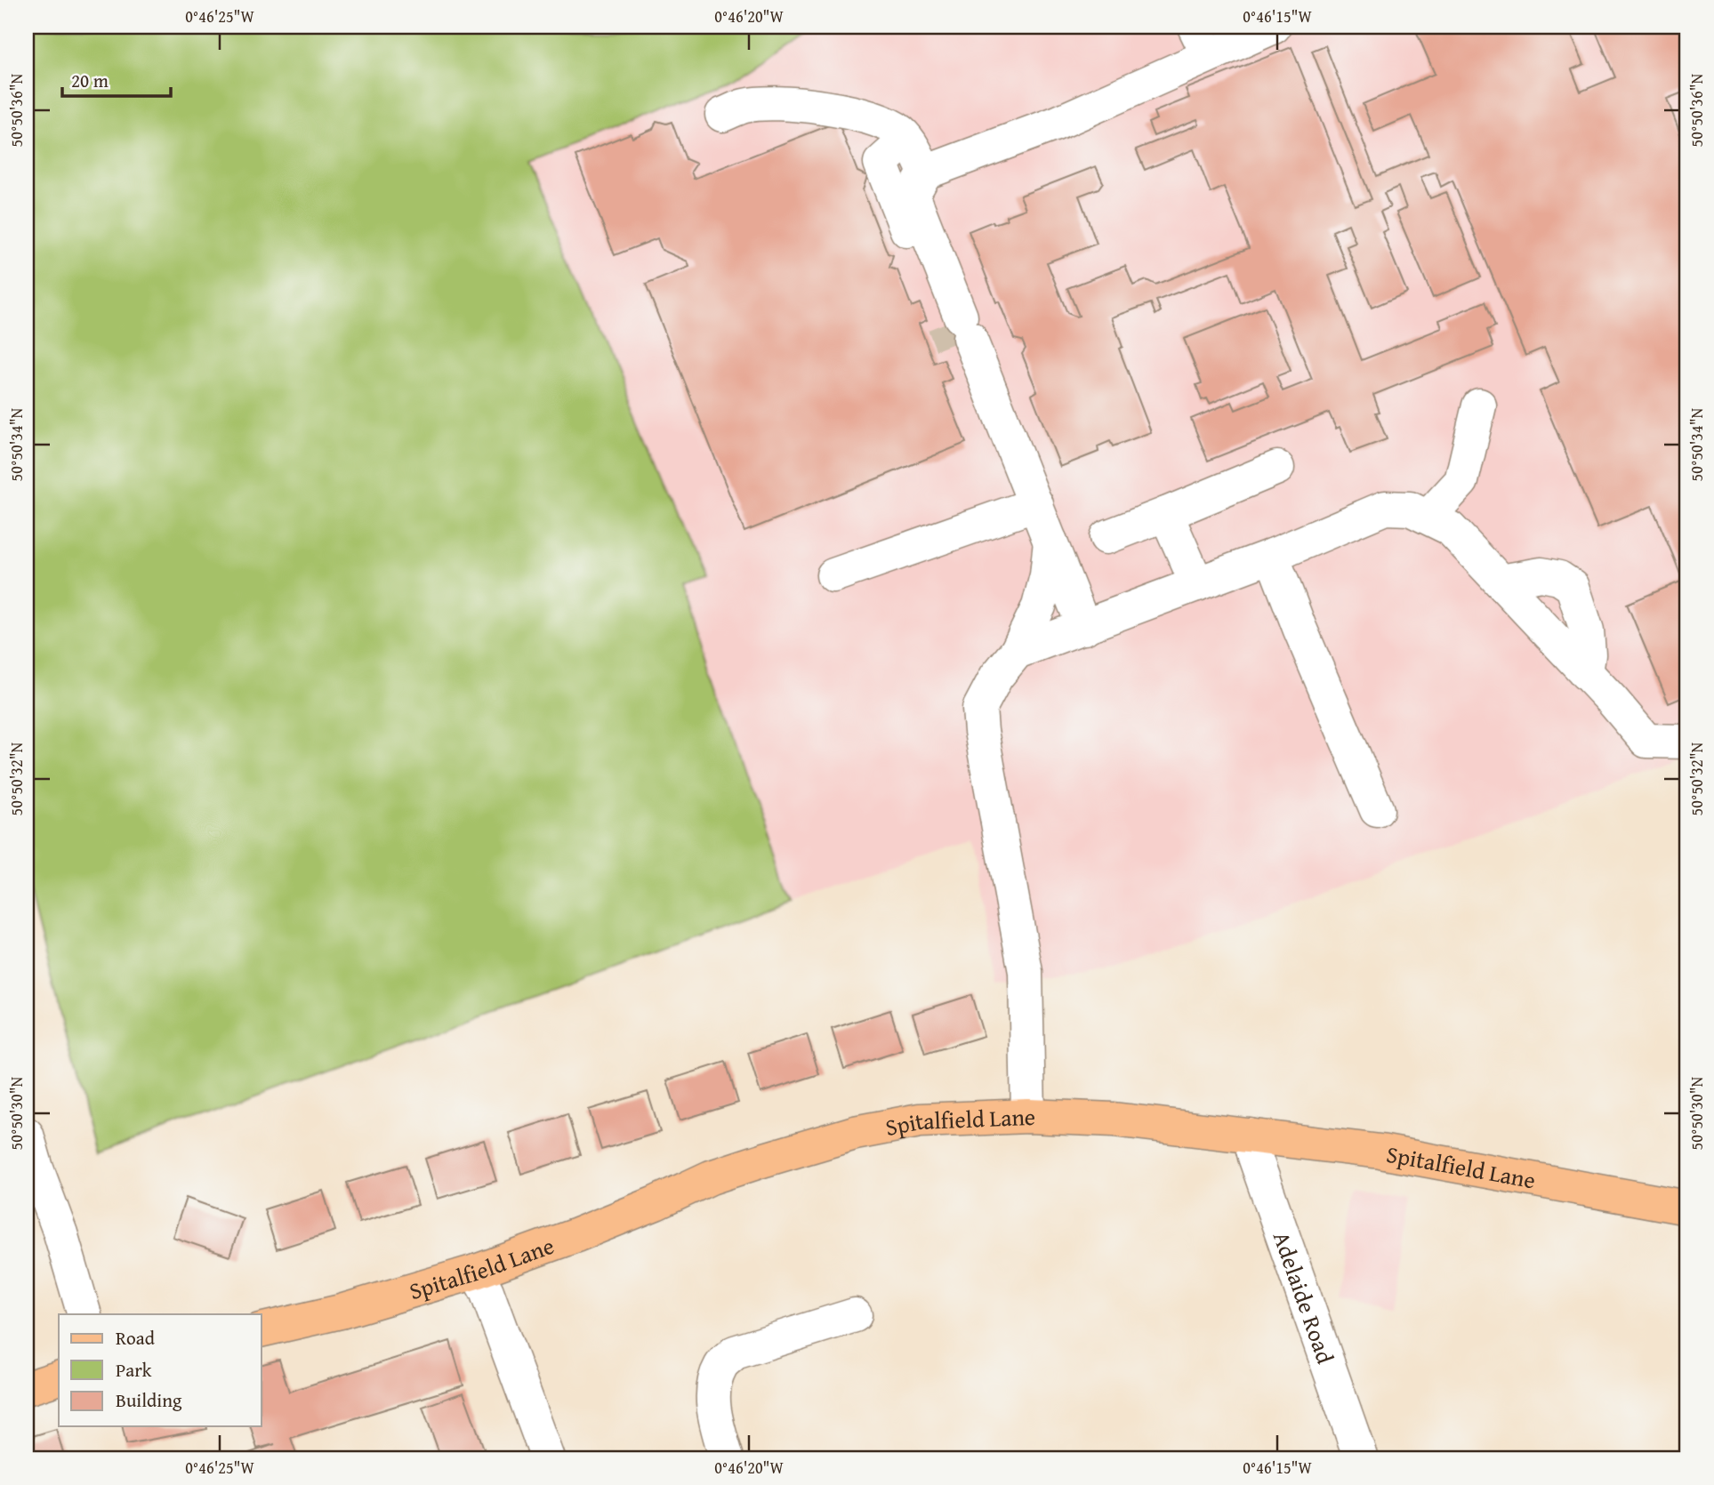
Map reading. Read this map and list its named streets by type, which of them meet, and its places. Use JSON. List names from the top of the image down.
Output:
{
  "streets": {
    "main road": ["Spitalfield Lane"],
    "street": ["Adelaide Road"]
  },
  "crossings": [
    ["Spitalfield Lane", "Adelaide Road"]
  ],
  "legend": ["Road", "Park", "Building"],
  "scale_bar": "20 m",
  "coordinates": [
    "0°46'25\"W",
    "0°46'20\"W",
    "0°46'15\"W",
    "50°50'36\"N",
    "50°50'34\"N",
    "50°50'32\"N",
    "50°50'30\"N"
  ]
}
